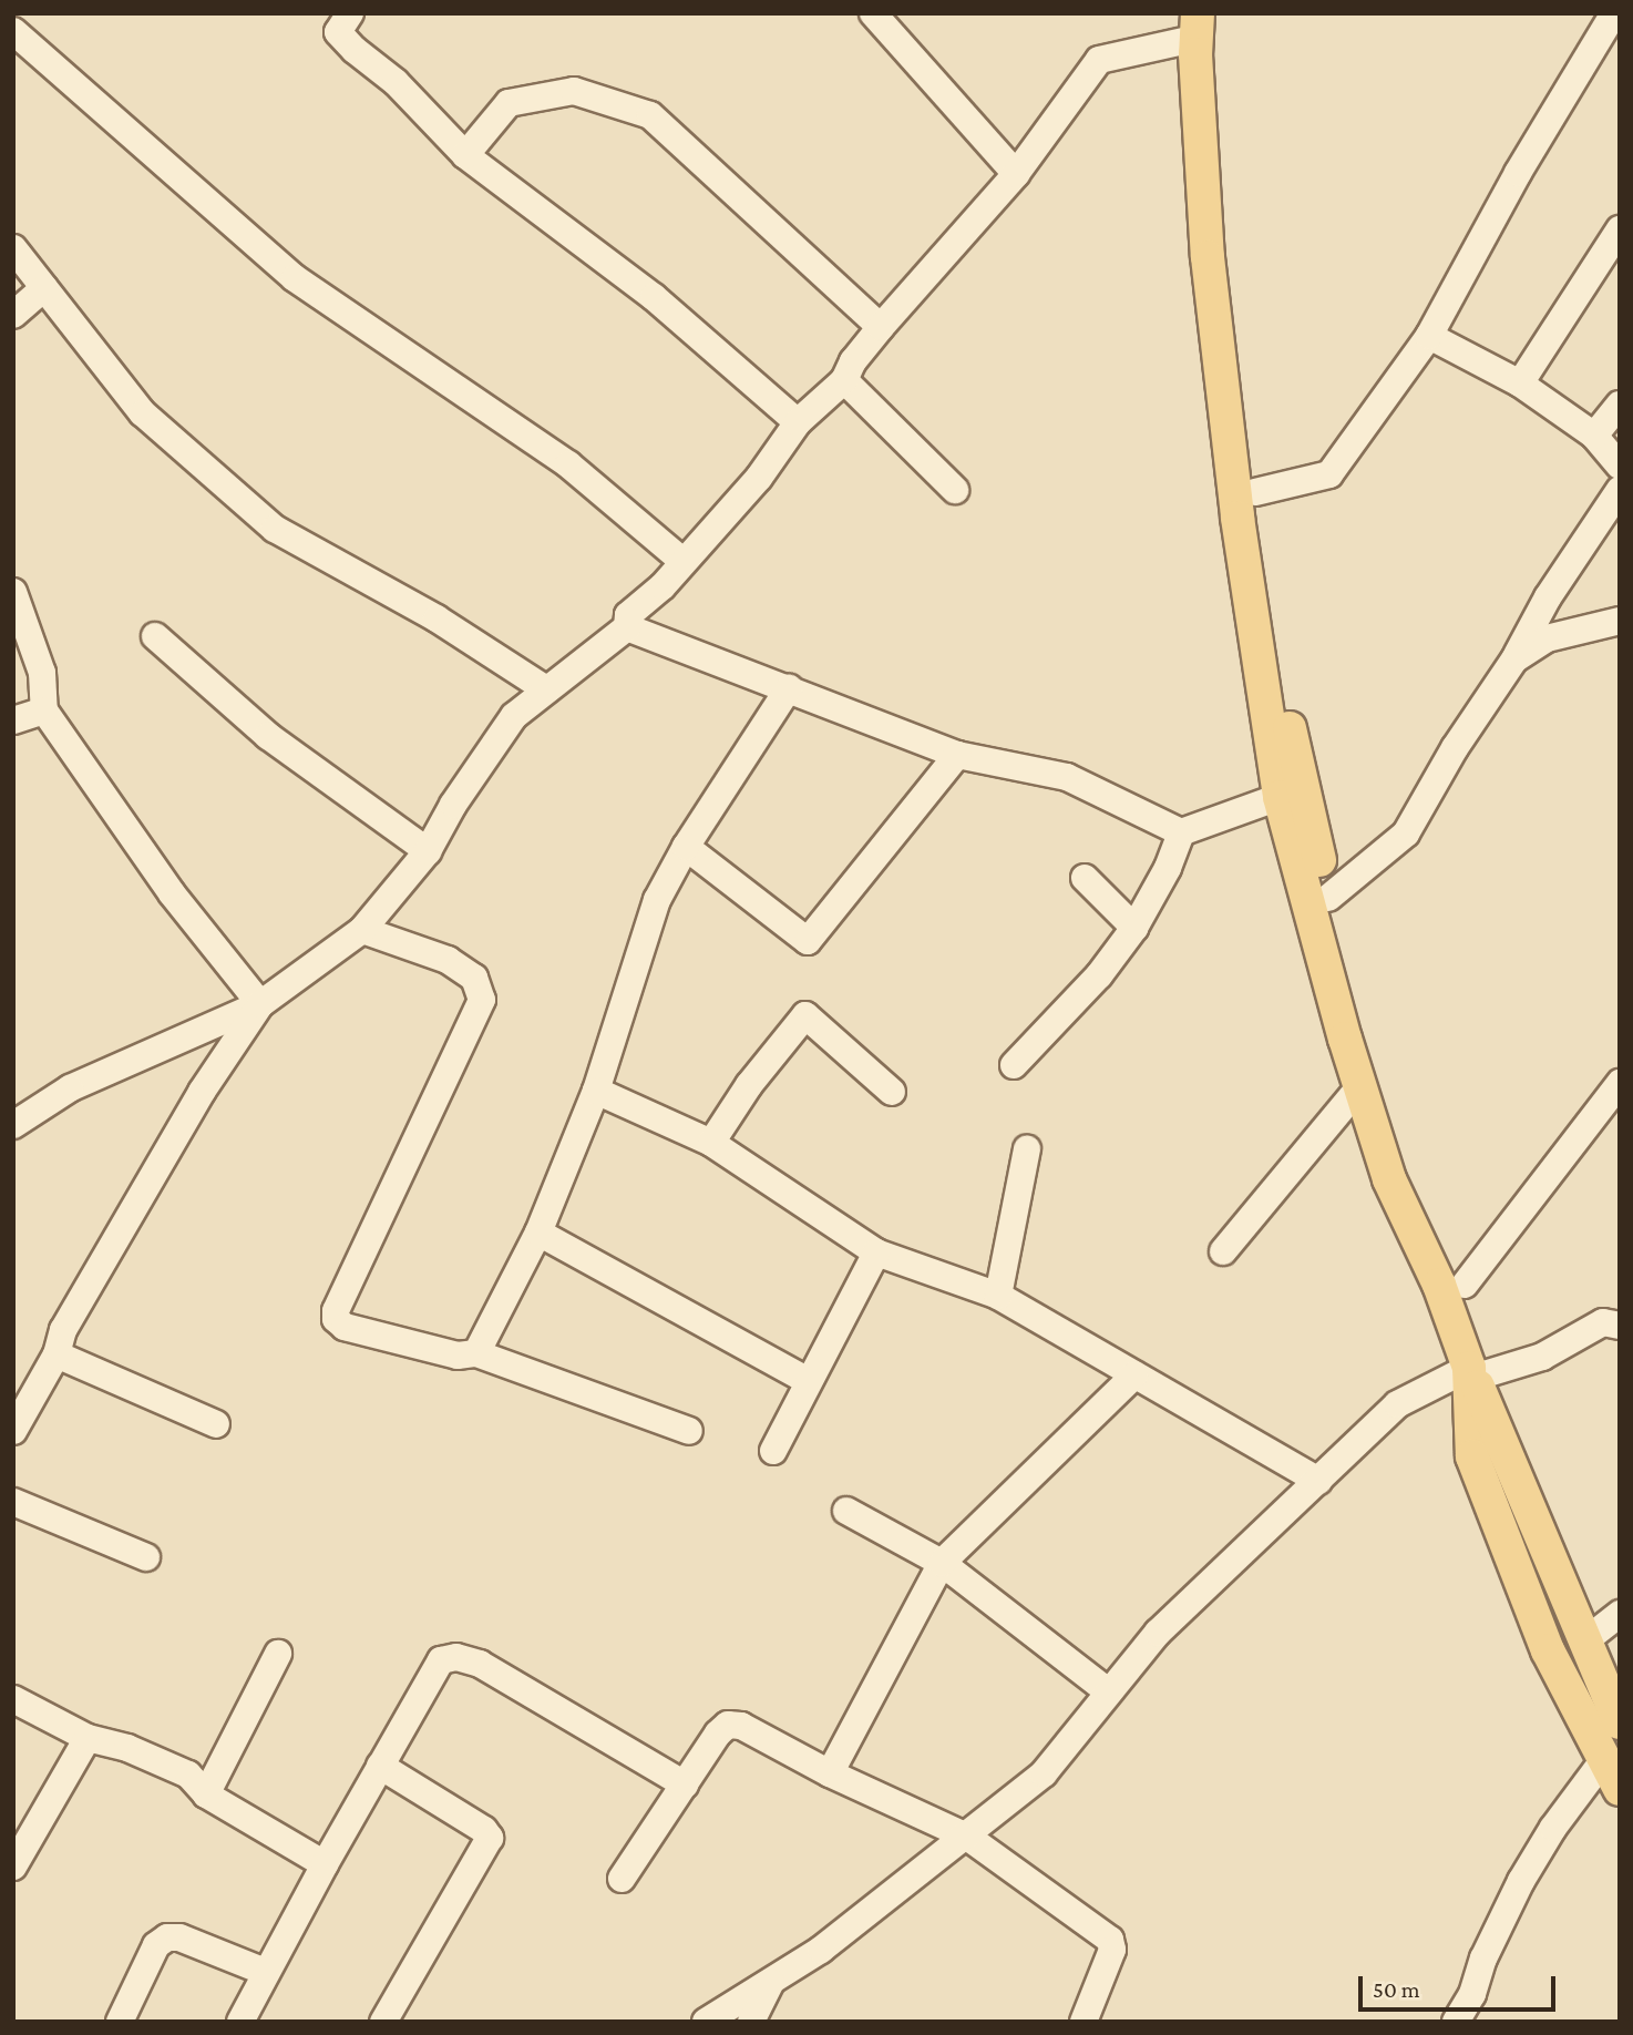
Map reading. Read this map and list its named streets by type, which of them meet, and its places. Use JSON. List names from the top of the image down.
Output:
{
  "scale_bar": "50 m"
}
